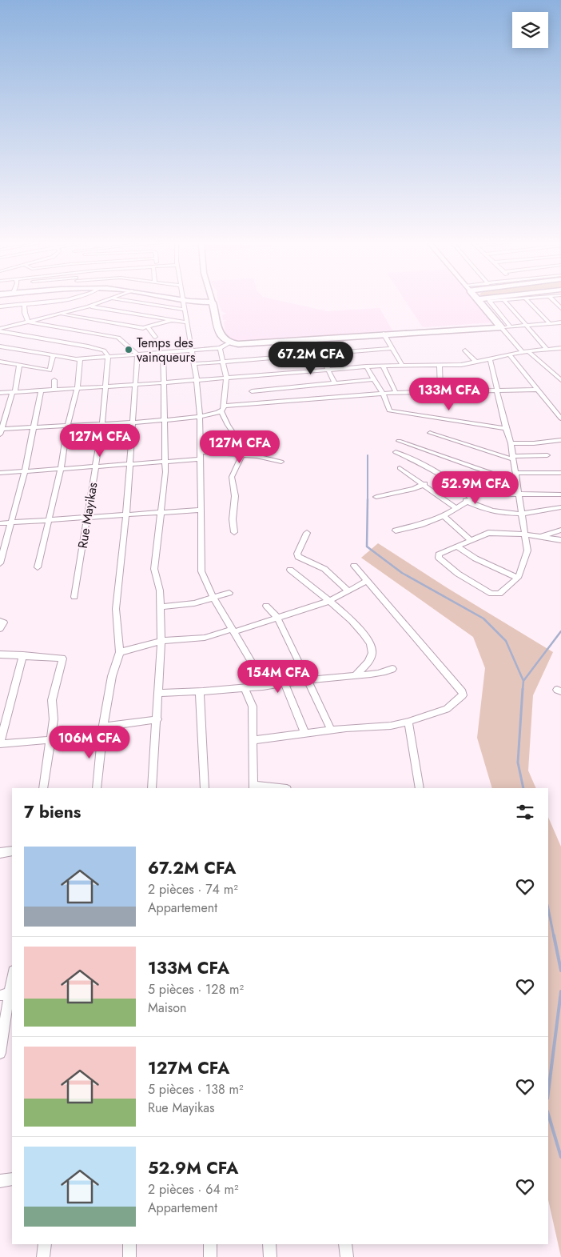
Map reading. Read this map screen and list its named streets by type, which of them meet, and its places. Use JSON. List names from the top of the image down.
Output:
{
  "streets": {
    "street": ["Rue Mayikas"]
  },
  "places": ["Temps des vainqueurs"],
  "page": {
    "price": [
      "67.2M CFA",
      "133M CFA",
      "127M CFA",
      "127M CFA",
      "52.9M CFA",
      "154M CFA",
      "106M CFA"
    ],
    "heading": "7 biens",
    "list": [
      {
        "name": "67.2M CFA",
        "note": "2 pièces · 74 m² · Appartement"
      },
      {
        "name": "133M CFA",
        "note": "5 pièces · 128 m² · Maison"
      },
      {
        "name": "127M CFA",
        "note": "5 pièces · 138 m² · Rue Mayikas"
      },
      {
        "name": "52.9M CFA",
        "note": "2 pièces · 64 m² · Appartement"
      }
    ]
  }
}
